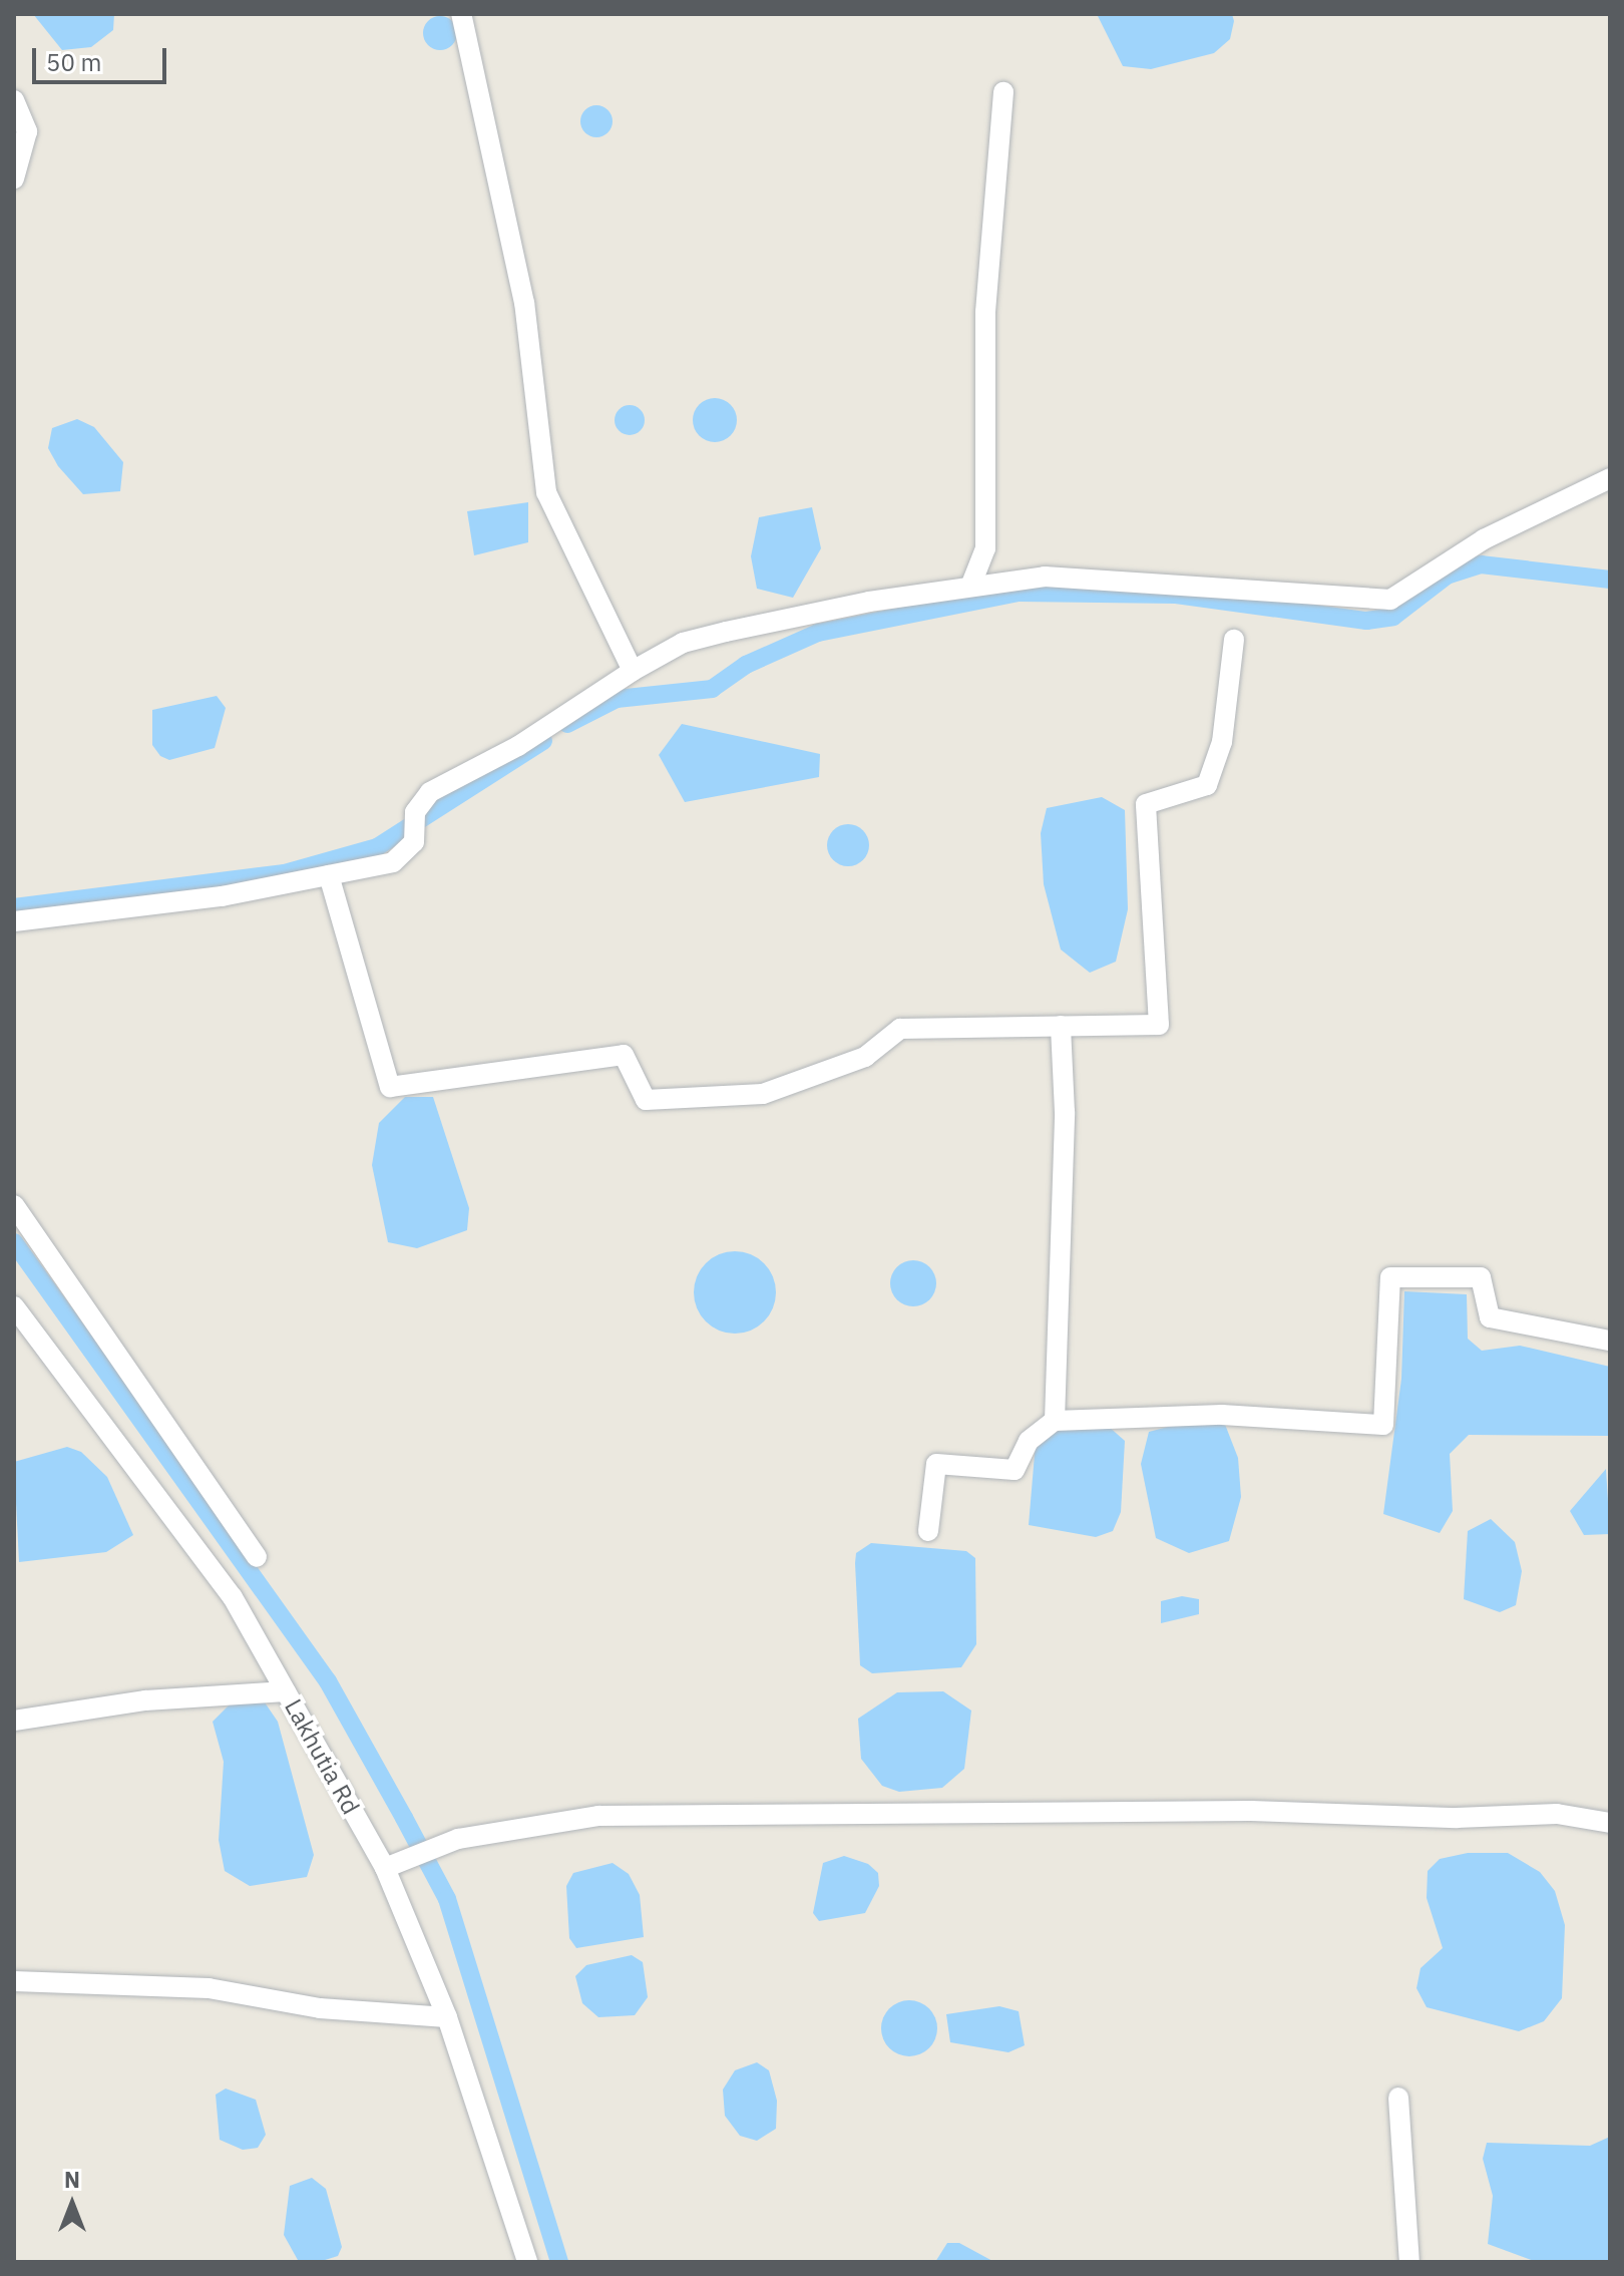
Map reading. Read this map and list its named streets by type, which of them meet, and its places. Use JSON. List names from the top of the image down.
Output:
{
  "streets": {
    "street": ["Lakhutia Rd"]
  },
  "scale_bar": "50 m",
  "north": "top"
}
